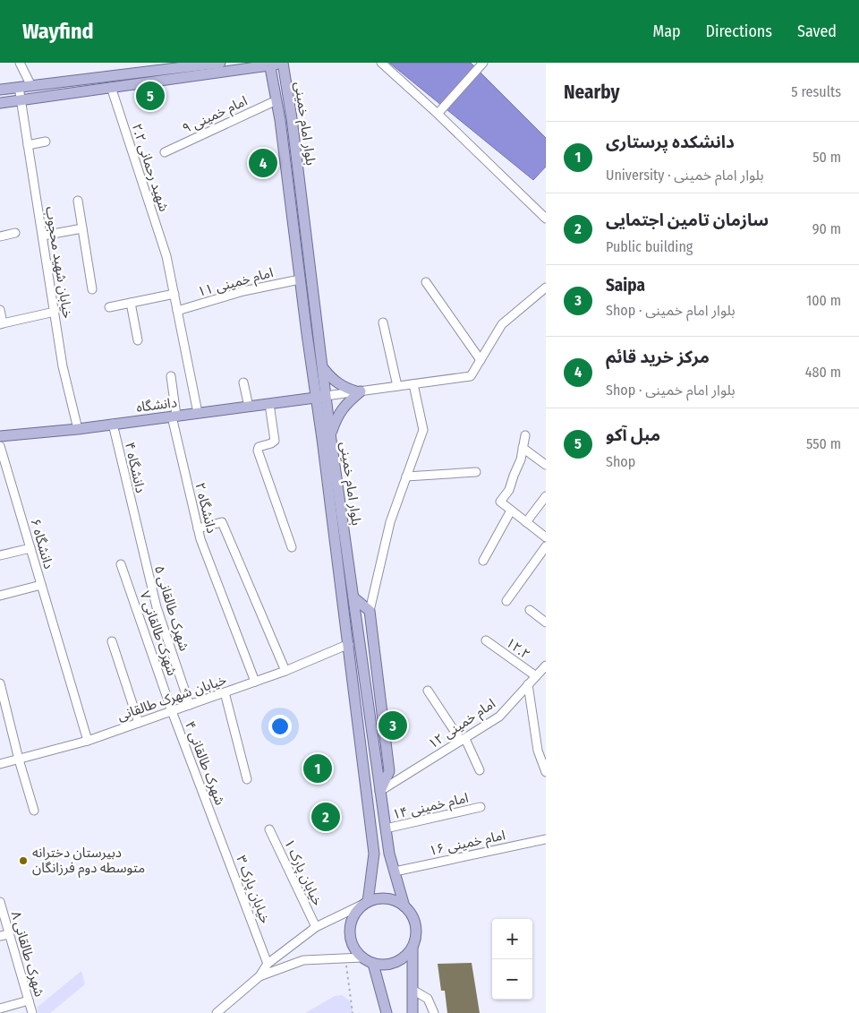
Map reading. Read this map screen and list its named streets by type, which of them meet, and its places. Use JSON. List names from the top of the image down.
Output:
{
  "streets": {
    "main road": ["بلوار امام خمینی", "دانشگاه"],
    "street": [
      "امام خمینی ۹",
      "شهید رحمانی ۲.۲",
      "خیابان شهید محجوب",
      "امام خمینی ۱۱",
      "دانشگاه ۴",
      "دانشگاه ۲",
      "دانشگاه ۶",
      "شهرک طالقانی ۵",
      "شهرک طالقانی ۷",
      "۱۲.۲",
      "خیابان شهرک طالقانی",
      "امام خمینی ۱۲",
      "شهرک طالقانی ۴",
      "امام خمینی ۱۴",
      "امام خمینی ۱۶",
      "خیابان پارک ۱",
      "خیابان پارک ۳",
      "شهرک طالقانی ۸"
    ]
  },
  "crossings": [
    ["امام خمینی ۹", "بلوار امام خمینی"],
    ["بلوار امام خمینی", "امام خمینی ۱۱"],
    ["بلوار امام خمینی", "دانشگاه"],
    ["بلوار امام خمینی", "خیابان شهرک طالقانی"],
    ["بلوار امام خمینی", "امام خمینی ۱۲"],
    ["بلوار امام خمینی", "امام خمینی ۱۴"],
    ["بلوار امام خمینی", "امام خمینی ۱۶"],
    ["شهید رحمانی ۲.۲", "امام خمینی ۱۱"],
    ["شهید رحمانی ۲.۲", "دانشگاه"],
    ["خیابان شهید محجوب", "دانشگاه"],
    ["دانشگاه", "دانشگاه ۴"],
    ["دانشگاه", "دانشگاه ۲"],
    ["دانشگاه ۴", "شهرک طالقانی ۵"],
    ["دانشگاه ۲", "خیابان شهرک طالقانی"],
    ["دانشگاه ۶", "خیابان شهرک طالقانی"],
    ["شهرک طالقانی ۵", "خیابان شهرک طالقانی"],
    ["شهرک طالقانی ۷", "خیابان شهرک طالقانی"],
    ["شهرک طالقانی ۷", "شهرک طالقانی ۴"],
    ["۱۲.۲", "امام خمینی ۱۲"],
    ["خیابان شهرک طالقانی", "شهرک طالقانی ۴"],
    ["شهرک طالقانی ۴", "خیابان پارک ۳"]
  ],
  "places": ["دبیرستان دخترانه متوسطه دوم فرزانگان"],
  "page": {
    "header": "Wayfind",
    "nav": ["Map", "Directions", "Saved"],
    "heading": ["Nearby", "5 results"],
    "pins": [
      "5",
      "4",
      "3",
      "1",
      "2"
    ],
    "list": [
      {
        "mark": "1",
        "name": "دانشکده پرستاری",
        "note": "University · بلوار امام خمینی",
        "value": "50 m"
      },
      {
        "mark": "2",
        "name": "سازمان تامین اجتمایی",
        "note": "Public building",
        "value": "90 m"
      },
      {
        "mark": "3",
        "name": "Saipa",
        "note": "Shop · بلوار امام خمینی",
        "value": "100 m"
      },
      {
        "mark": "4",
        "name": "مرکز خرید قائم",
        "note": "Shop · بلوار امام خمینی",
        "value": "480 m"
      },
      {
        "mark": "5",
        "name": "مبل آکو",
        "note": "Shop",
        "value": "550 m"
      }
    ],
    "map_buttons": ["+", "−"]
  }
}
